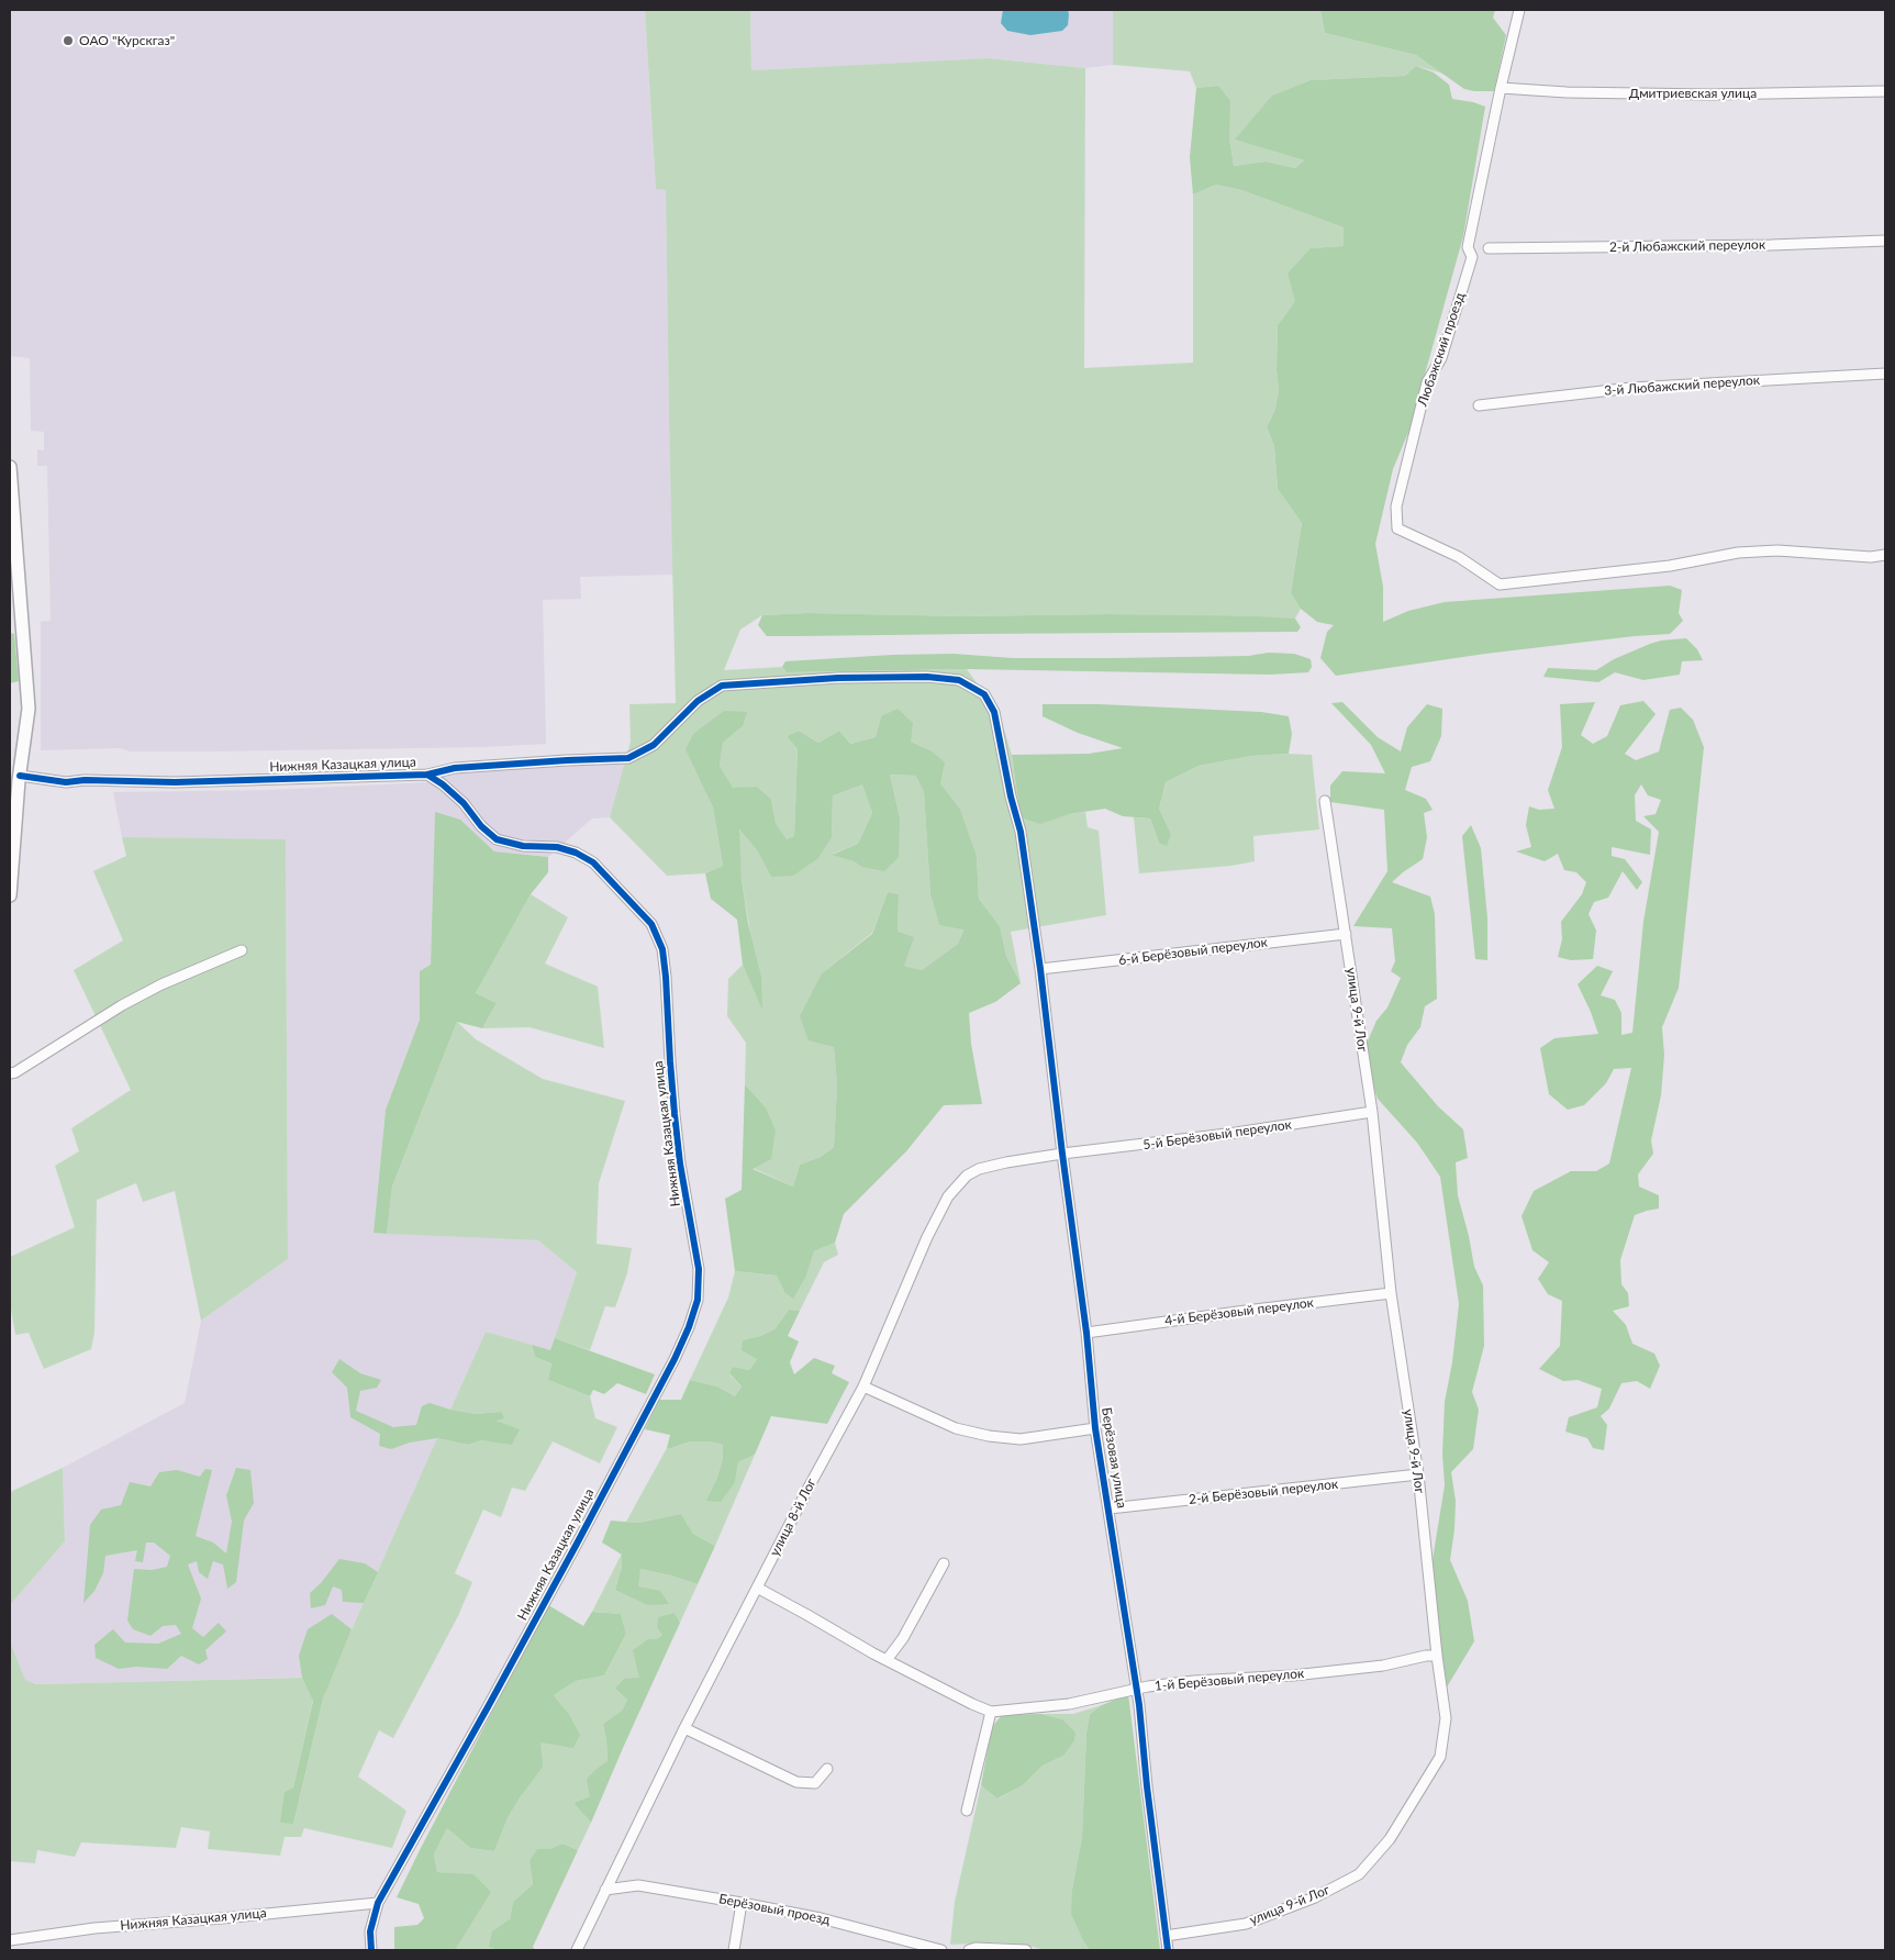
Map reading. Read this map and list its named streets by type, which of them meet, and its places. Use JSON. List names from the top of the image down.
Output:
{
  "streets": {
    "street": [
      "Дмитриевская улица",
      "2-й Любажский переулок",
      "Любажский проезд",
      "3-й Любажский переулок",
      "Нижняя Казацкая улица",
      "6-й Берёзовый переулок",
      "улица 9-й Лог",
      "5-й Берёзовый переулок",
      "4-й Берёзовый переулок",
      "Берёзовая улица",
      "2-й Берёзовый переулок",
      "улица 8-й Лог",
      "1-й Берёзовый переулок",
      "Берёзовый проезд"
    ]
  },
  "crossings": [
    ["Дмитриевская улица", "Любажский проезд"],
    ["Нижняя Казацкая улица", "Берёзовая улица"],
    ["6-й Берёзовый переулок", "улица 9-й Лог"],
    ["6-й Берёзовый переулок", "Берёзовая улица"],
    ["улица 9-й Лог", "5-й Берёзовый переулок"],
    ["улица 9-й Лог", "4-й Берёзовый переулок"],
    ["улица 9-й Лог", "Берёзовая улица"],
    ["улица 9-й Лог", "2-й Берёзовый переулок"],
    ["улица 9-й Лог", "1-й Берёзовый переулок"],
    ["5-й Берёзовый переулок", "Берёзовая улица"],
    ["5-й Берёзовый переулок", "улица 8-й Лог"],
    ["4-й Берёзовый переулок", "Берёзовая улица"],
    ["Берёзовая улица", "2-й Берёзовый переулок"],
    ["Берёзовая улица", "улица 8-й Лог"],
    ["Берёзовая улица", "1-й Берёзовый переулок"],
    ["улица 8-й Лог", "1-й Берёзовый переулок"],
    ["улица 8-й Лог", "Берёзовый проезд"]
  ],
  "places": ["ОАО \"Курскгаз\""]
}
